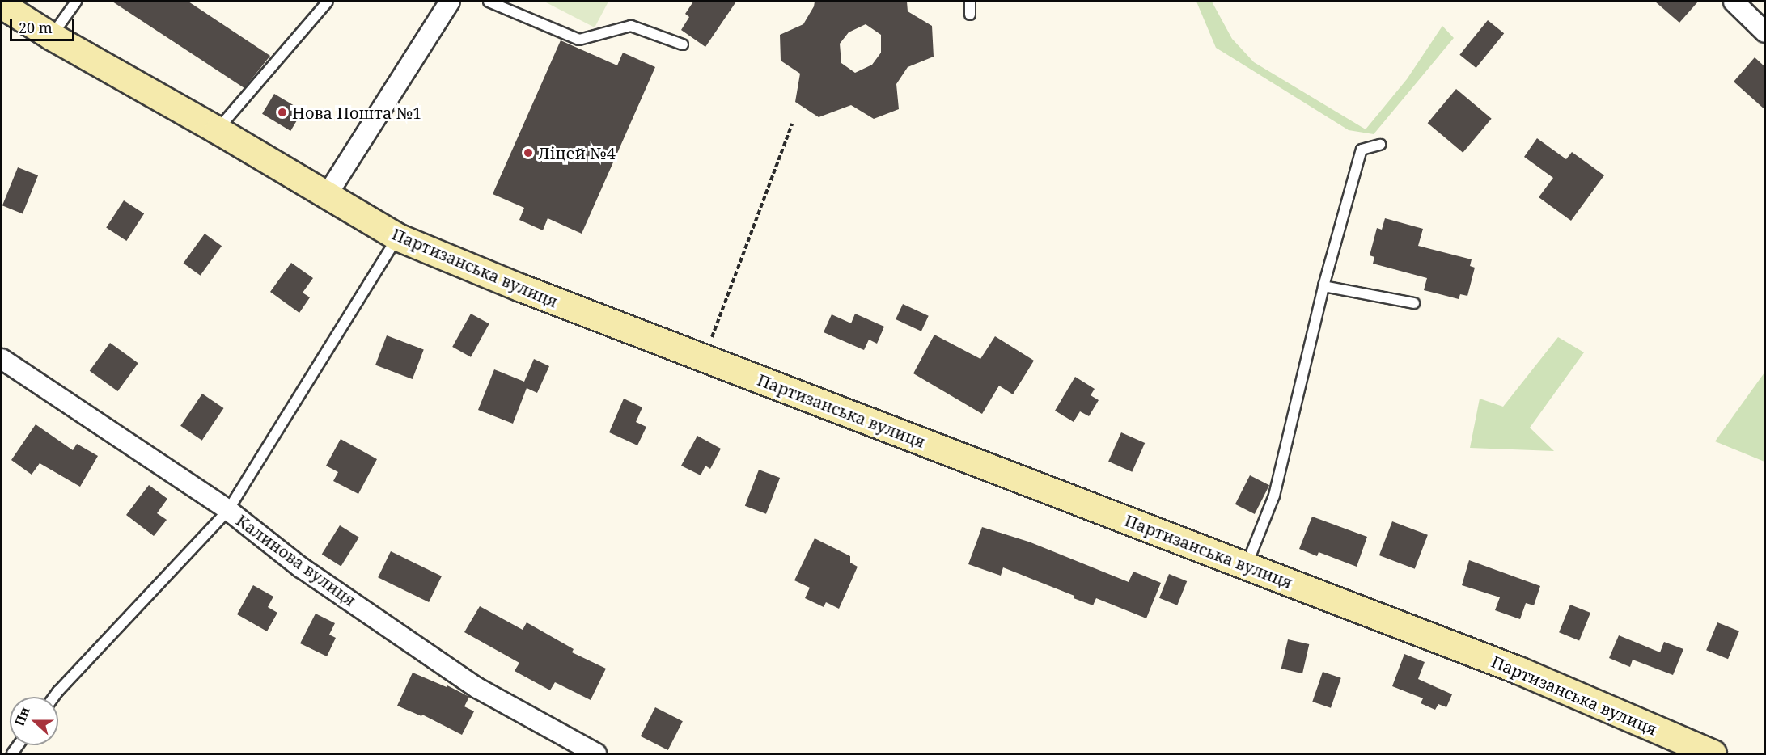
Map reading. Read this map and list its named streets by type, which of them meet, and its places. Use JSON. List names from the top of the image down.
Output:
{
  "streets": {
    "main road": ["Партизанська вулиця"],
    "street": ["Калинова вулиця"]
  },
  "places": ["Нова Пошта №1", "Ліцей №4"],
  "scale_bar": "20 m",
  "north": "left"
}
